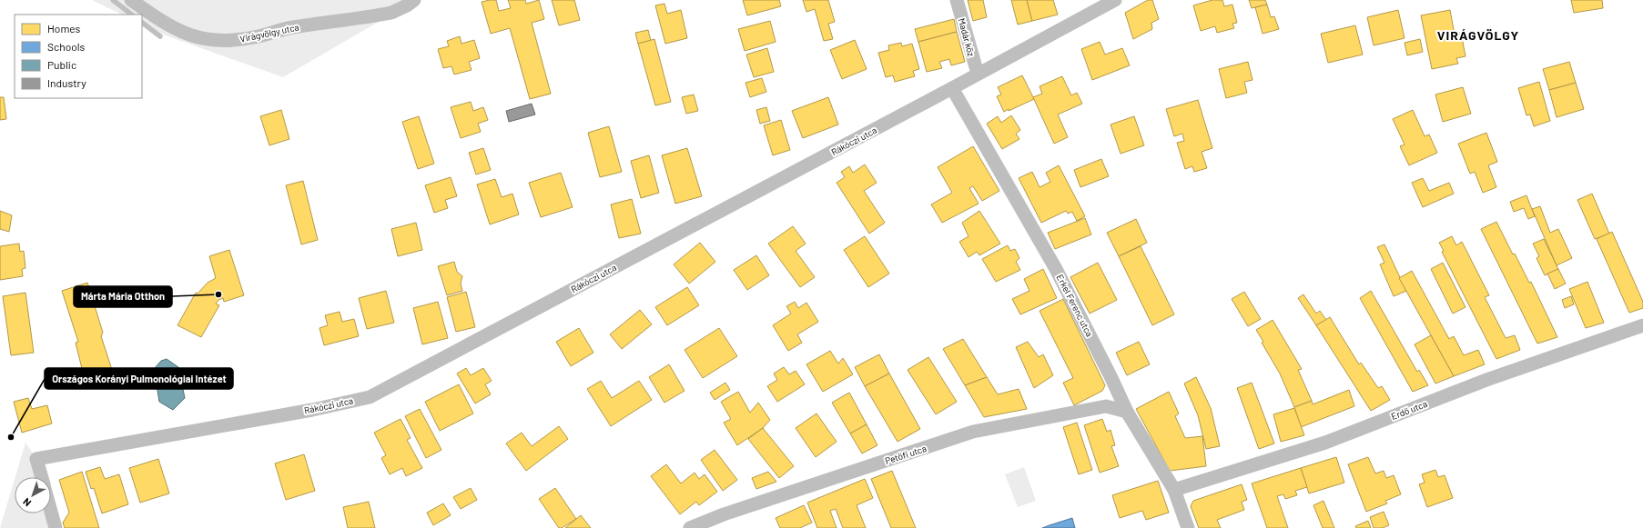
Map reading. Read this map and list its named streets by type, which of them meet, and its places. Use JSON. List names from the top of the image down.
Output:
{
  "streets": {
    "street": [
      "Virágvölgy utca",
      "Madár köz",
      "Rákóczi utca",
      "Erkel Ferenc utca",
      "Erdő utca",
      "Petőfi utca"
    ]
  },
  "crossings": [
    ["Madár köz", "Rákóczi utca"],
    ["Rákóczi utca", "Erkel Ferenc utca"],
    ["Erkel Ferenc utca", "Erdő utca"],
    ["Erkel Ferenc utca", "Petőfi utca"]
  ],
  "districts": ["VIRÁGVÖLGY"],
  "places": ["Márta Mária Otthon", "Országos Korányi Pulmonológiai Intézet"],
  "legend": [
    "Homes",
    "Schools",
    "Public",
    "Industry"
  ],
  "north": "bottom left"
}
